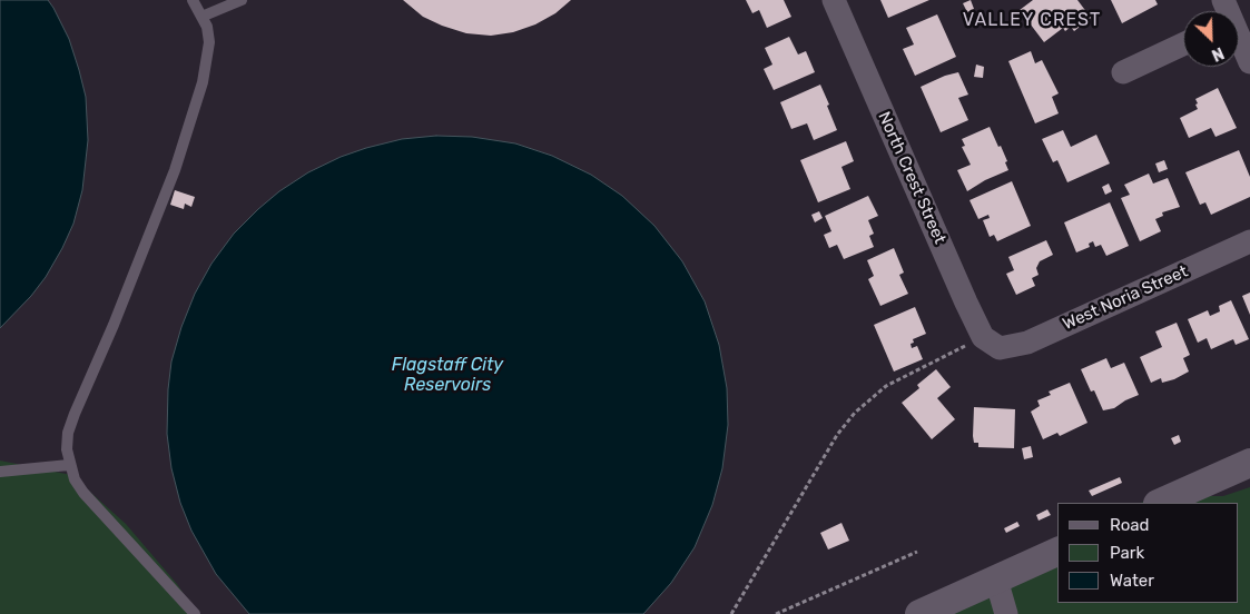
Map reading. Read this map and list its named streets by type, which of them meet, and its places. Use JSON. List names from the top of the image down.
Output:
{
  "streets": {
    "street": ["North Crest Street", "West Noria Street"]
  },
  "crossings": [
    ["North Crest Street", "West Noria Street"]
  ],
  "districts": ["VALLEY CREST"],
  "water": ["Flagstaff City Reservoirs"],
  "legend": ["Road", "Park", "Water"],
  "north": "bottom right"
}
